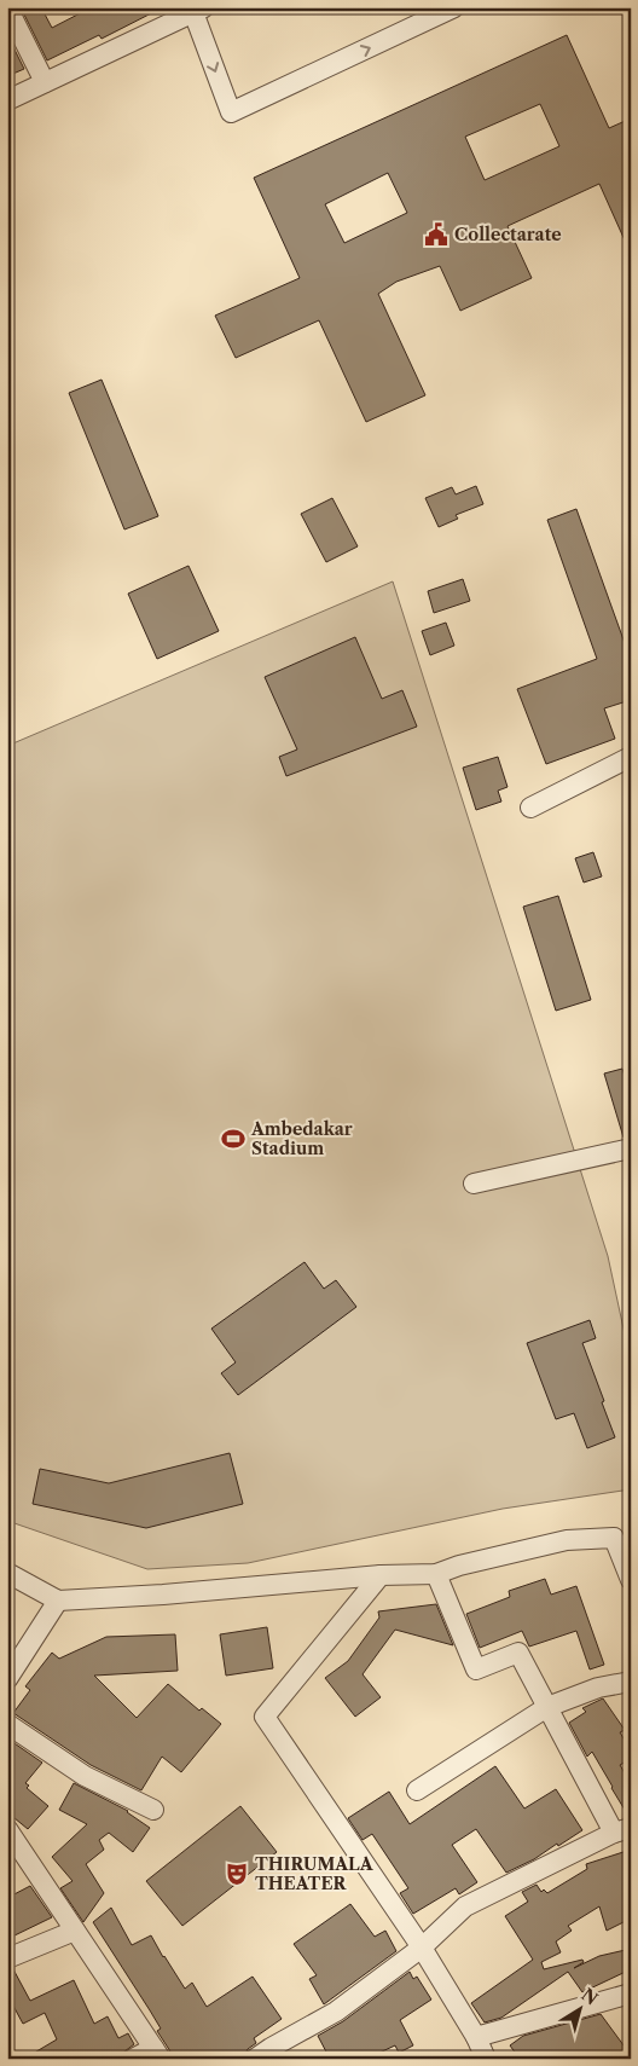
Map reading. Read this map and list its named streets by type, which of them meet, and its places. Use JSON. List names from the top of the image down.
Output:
{
  "places": {
    "public building": ["Collectarate"],
    "sports": ["Ambedakar Stadium"],
    "theatre": ["THIRUMALA THEATER"]
  },
  "north": "top right"
}
